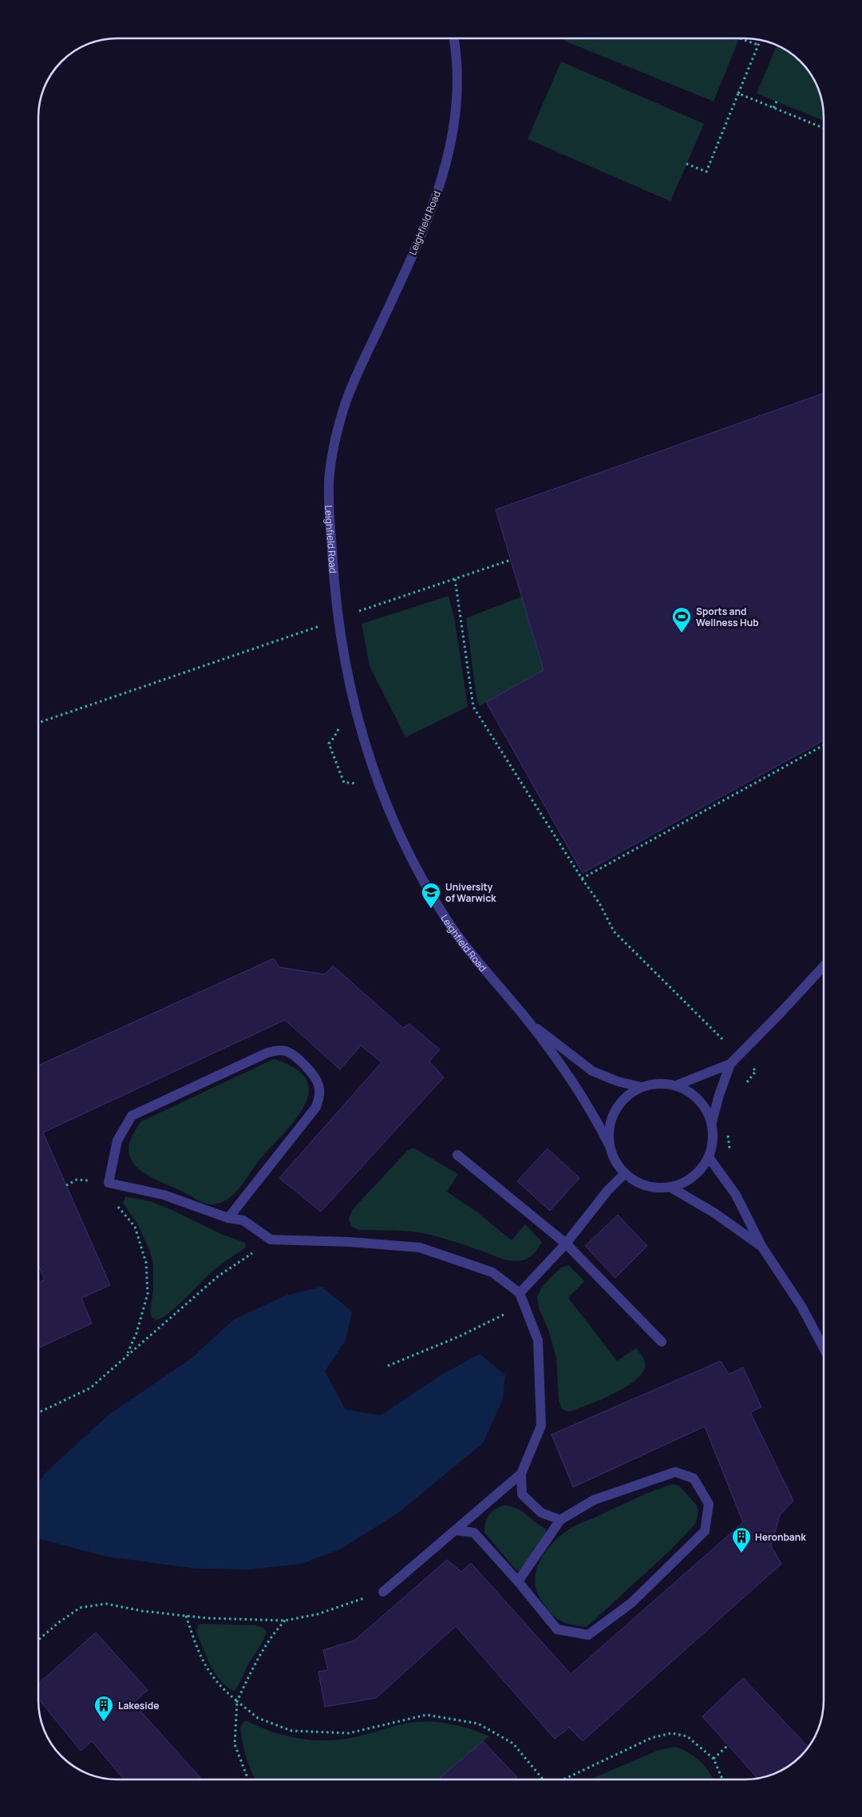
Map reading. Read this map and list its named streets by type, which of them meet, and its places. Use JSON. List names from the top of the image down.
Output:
{
  "streets": {
    "lane": ["Leighfield Road"]
  },
  "places": {
    "sports": ["Sports and Wellness Hub"],
    "school or university": ["University of Warwick"],
    "building": ["Heronbank", "Lakeside"]
  }
}
